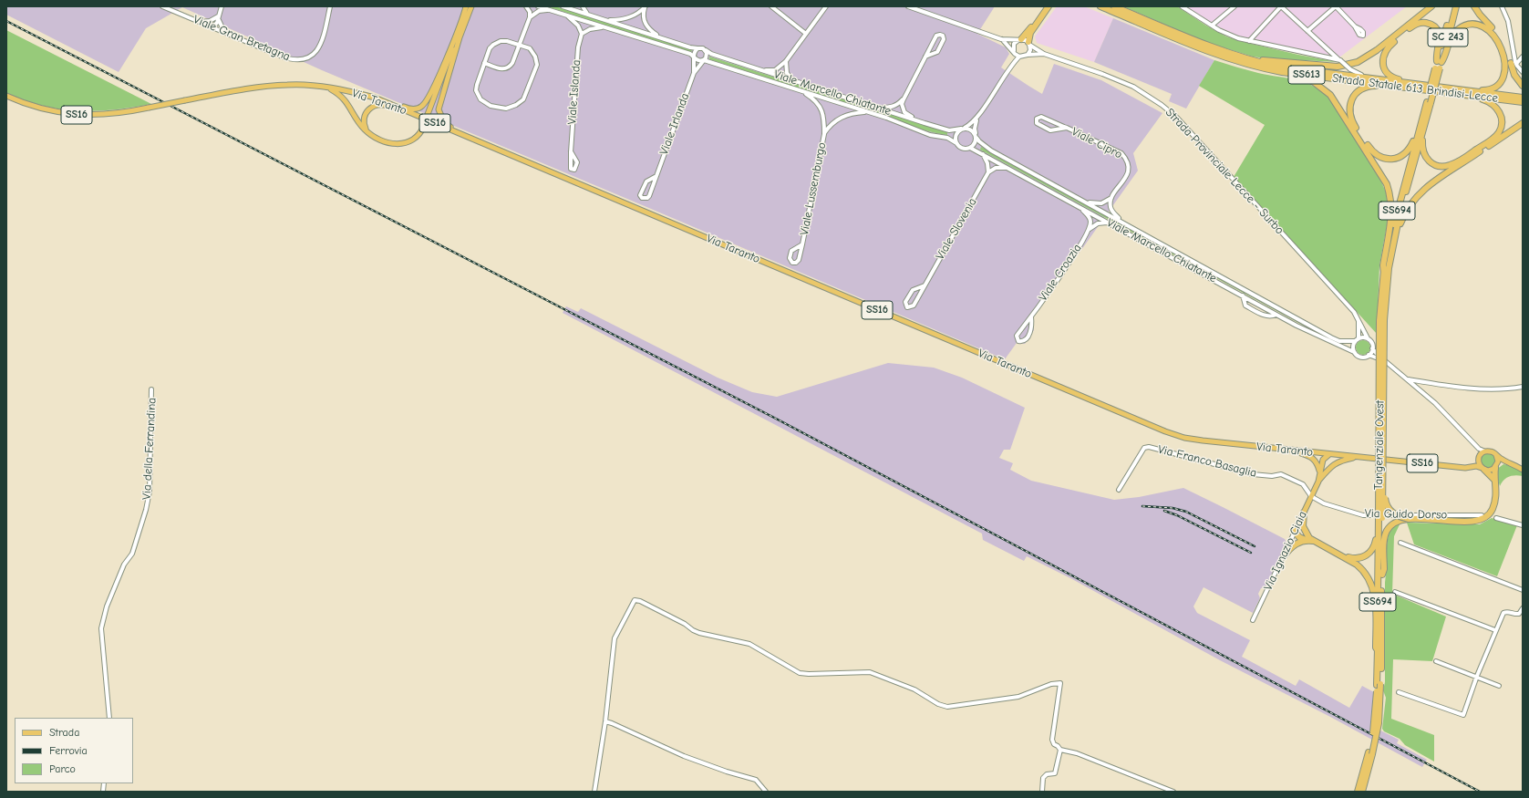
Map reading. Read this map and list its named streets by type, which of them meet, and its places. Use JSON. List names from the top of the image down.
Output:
{
  "streets": {
    "highway": [
      "SC 243",
      "SS613",
      "Strada Statale 613 Brindisi-Lecce",
      "SS694",
      "Tangenziale Ovest"
    ],
    "main road": ["Via Taranto", "SS16", "Via Ignazio Ciaia"],
    "street": [
      "Viale Gran Bretagna",
      "Viale Islanda",
      "Viale Marcello Chiatante",
      "Viale Irlanda",
      "Viale Cipro",
      "Strada Provinciale Lecce - Surbo",
      "Viale Lussemburgo",
      "Viale Slovenia",
      "Viale Croazia",
      "Via della Ferrandina",
      "Via Franco Basaglia",
      "Via Guido Dorso"
    ]
  },
  "crossings": [
    ["SC 243", "Tangenziale Ovest"],
    ["Viale Marcello Chiatante", "Viale Irlanda"],
    ["Viale Marcello Chiatante", "Strada Provinciale Lecce - Surbo"],
    ["Viale Marcello Chiatante", "Viale Lussemburgo"],
    ["Via Taranto", "Via Ignazio Ciaia"],
    ["Via Franco Basaglia", "Via Guido Dorso"],
    ["Via Franco Basaglia", "Via Ignazio Ciaia"],
    ["Via Guido Dorso", "Via Ignazio Ciaia"]
  ],
  "legend": ["Strada", "Ferrovia", "Parco"]
}
